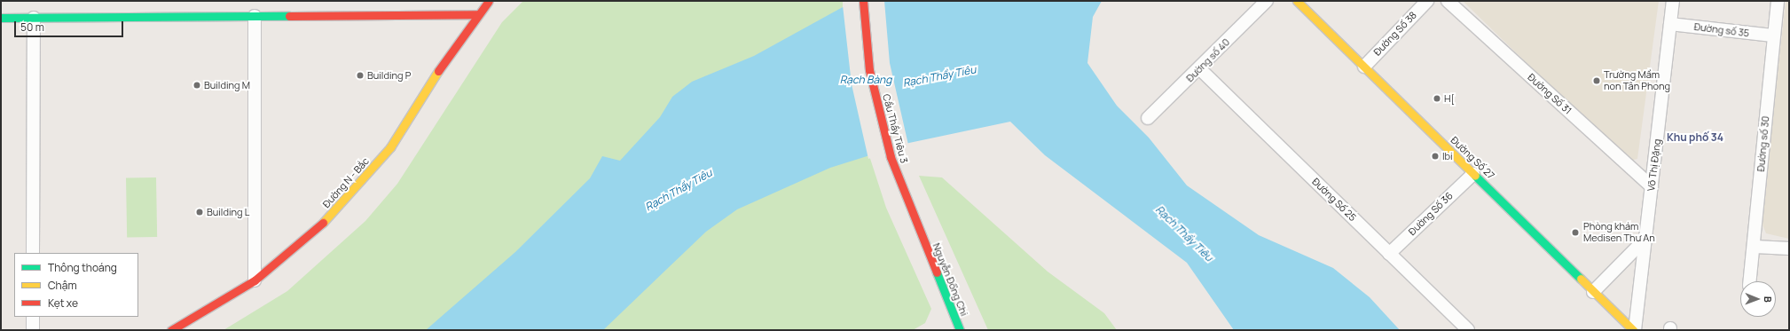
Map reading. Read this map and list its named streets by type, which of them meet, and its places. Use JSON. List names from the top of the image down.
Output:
{
  "streets": {
    "street": [
      "Đường số 35",
      "Đường Số 38",
      "Đường số 40",
      "Đường Số 31",
      "Cầu Thầy Tiêu 3",
      "Đường số 30",
      "Đường Số 27",
      "Võ Thị Đặng",
      "Đường N - Bắc",
      "Đường Số 25",
      "Đường Số 36",
      "Nguyễn Đổng Chi"
    ]
  },
  "crossings": [
    ["Đường số 35", "Đường số 30"],
    ["Đường số 35", "Võ Thị Đặng"],
    ["Đường Số 38", "Đường Số 27"],
    ["Đường số 40", "Đường Số 25"],
    ["Đường Số 31", "Võ Thị Đặng"],
    ["Cầu Thầy Tiêu 3", "Nguyễn Đổng Chi"],
    ["Đường Số 27", "Võ Thị Đặng"],
    ["Đường Số 27", "Đường Số 36"],
    ["Đường Số 25", "Đường Số 36"]
  ],
  "districts": ["Khu phố 34"],
  "water": ["Rạch Thầy Tiêu", "Rạch Bàng"],
  "places": [
    "Building P",
    "Trường Mầm non Tân Phong",
    "Building M",
    "H[",
    "Ibi",
    "Building L",
    "Phòng khám Medisen Thư An"
  ],
  "legend": ["Thông thoáng", "Chậm", "Kẹt xe"],
  "scale_bar": "50 m",
  "north": "right"
}
